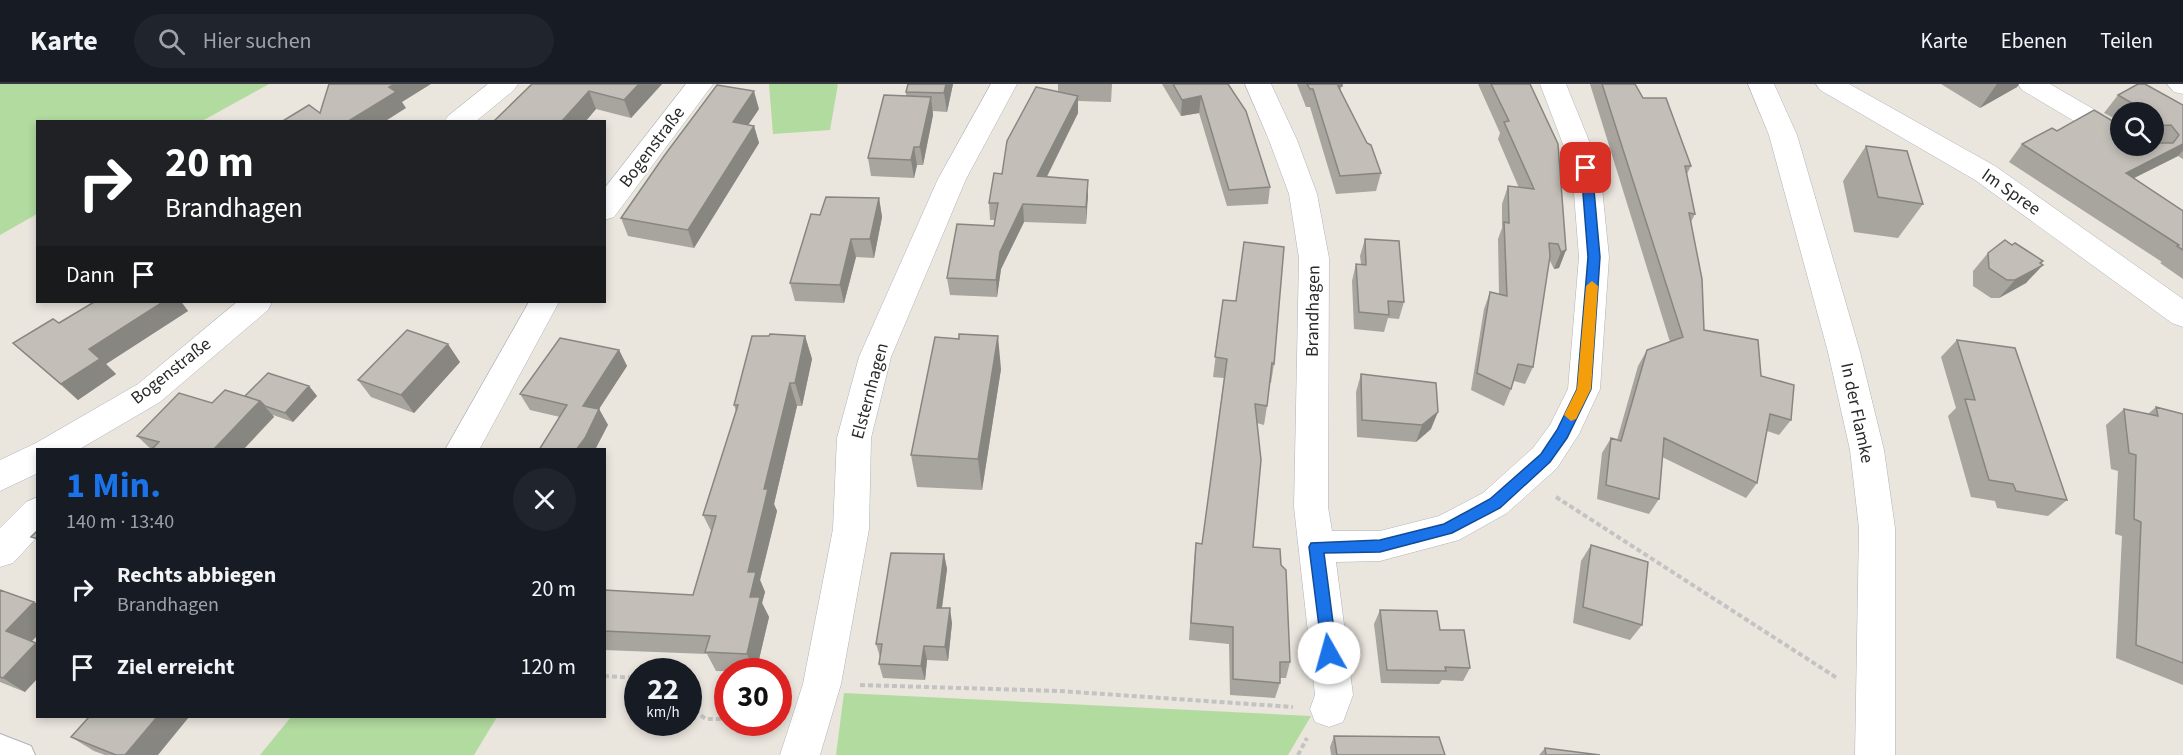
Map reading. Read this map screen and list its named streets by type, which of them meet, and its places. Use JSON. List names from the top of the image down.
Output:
{
  "streets": {
    "street": [
      "Bogenstraße",
      "Im Spree",
      "Brandhagen",
      "Elsternhagen",
      "In der Flamke"
    ]
  },
  "page": {
    "header": "Karte",
    "search": "Hier suchen",
    "nav": ["Karte", "Ebenen", "Teilen"],
    "turn": ["20 m", "Brandhagen"],
    "then": "Dann",
    "heading": ["1 Min.", "140 m · 13:40"],
    "list": [
      {
        "name": "Rechts abbiegen",
        "note": "Brandhagen",
        "value": "20 m"
      },
      {
        "name": "Ziel erreicht",
        "value": "120 m"
      }
    ],
    "speed": "22 km/h",
    "limit": "30"
  }
}
